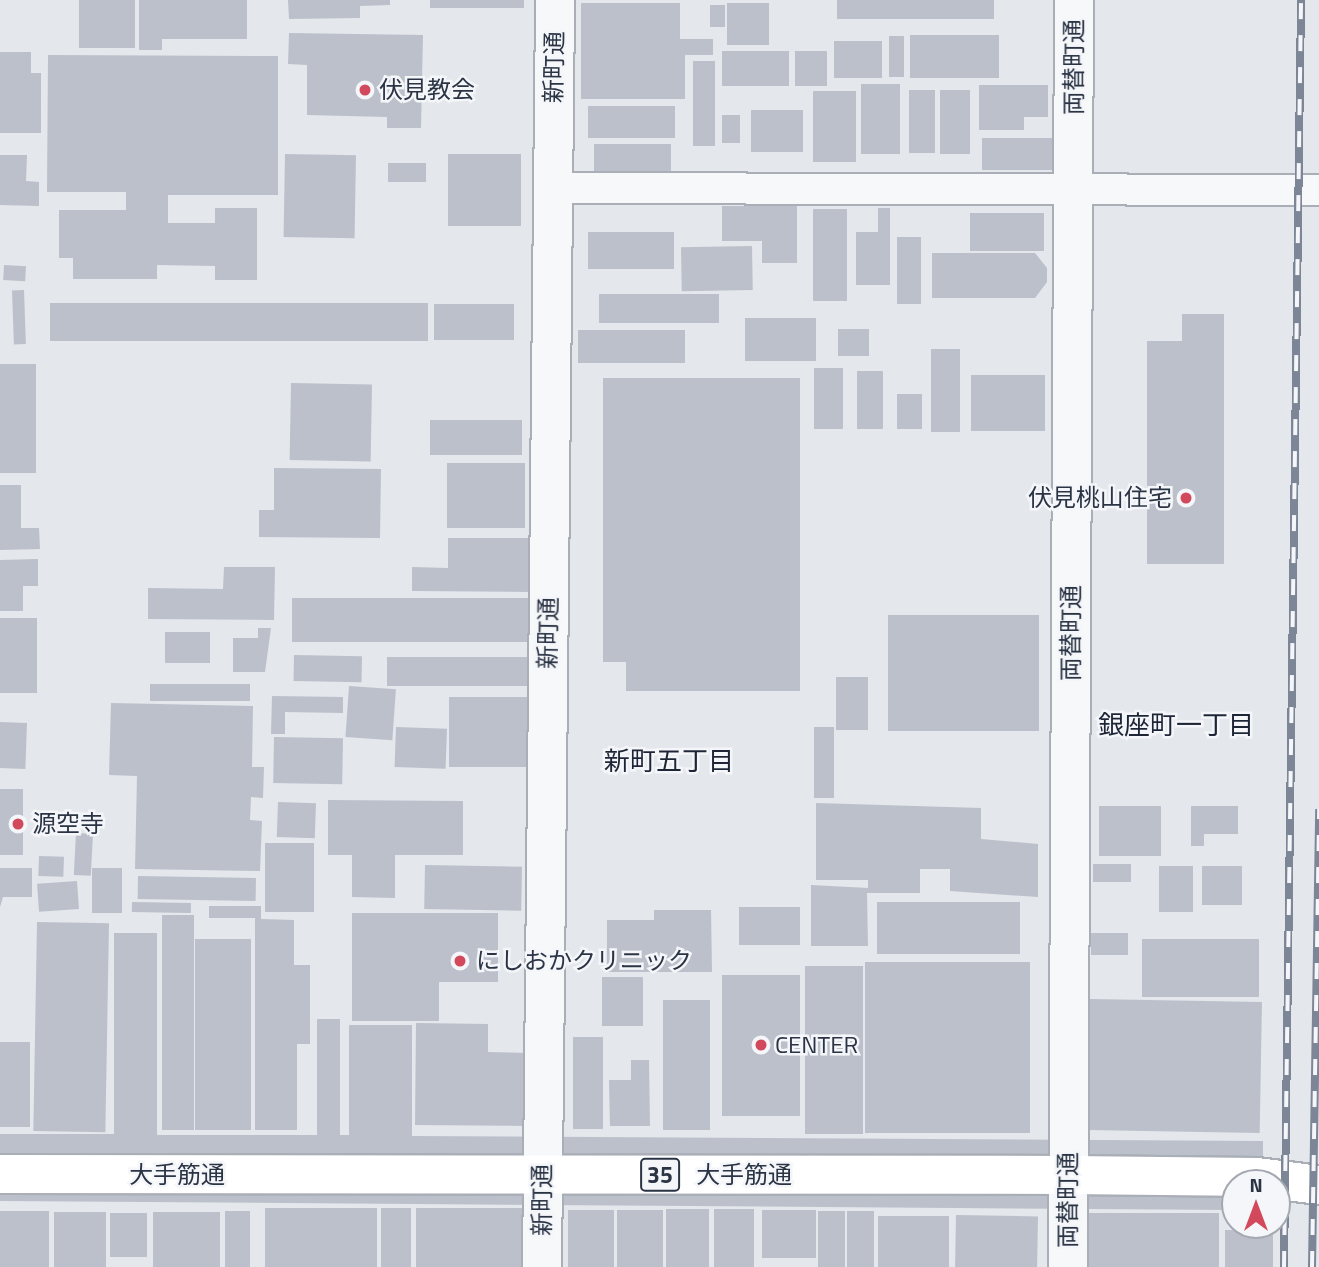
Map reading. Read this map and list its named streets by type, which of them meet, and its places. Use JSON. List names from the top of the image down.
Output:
{
  "streets": {
    "main road": ["大手筋通", "35"],
    "street": ["新町通", "両替町通"]
  },
  "crossings": [
    ["新町通", "大手筋通"],
    ["両替町通", "大手筋通"]
  ],
  "districts": ["銀座町一丁目", "新町五丁目"],
  "places": [
    "伏見教会",
    "伏見桃山住宅",
    "源空寺",
    "にしおかクリニック",
    "CENTER"
  ],
  "north": "top"
}
